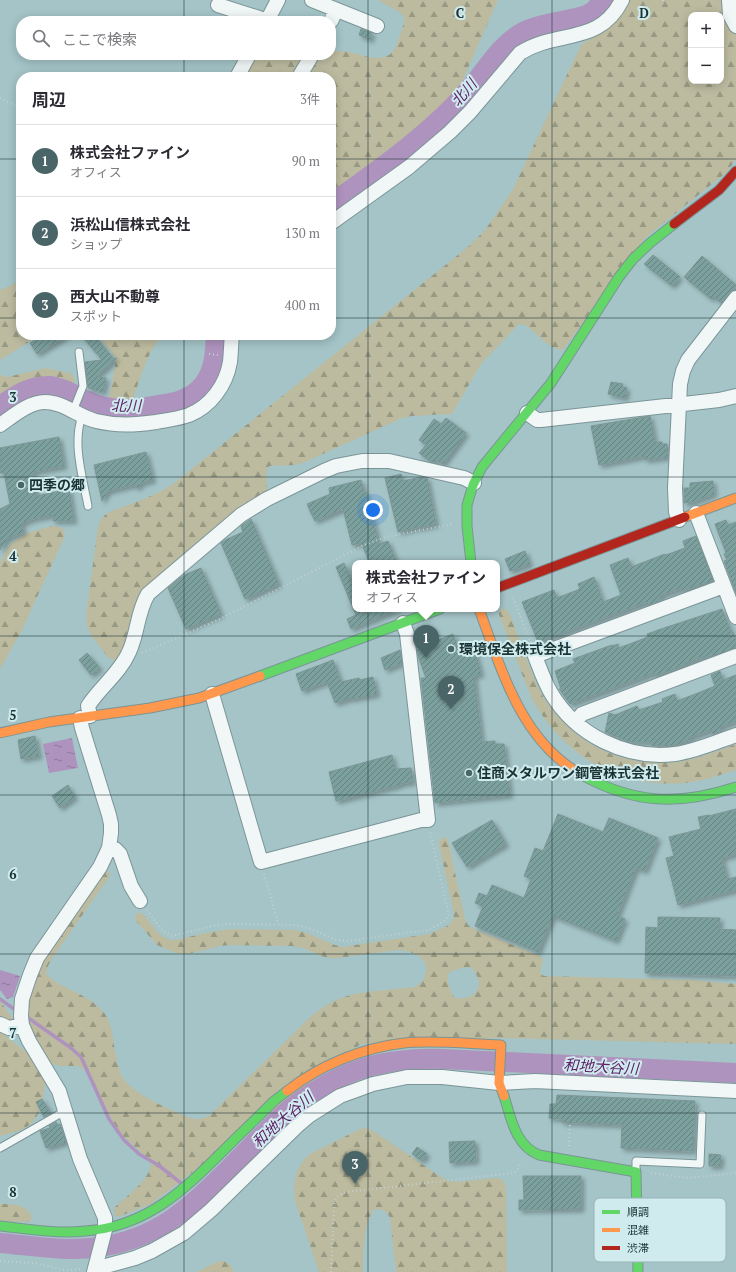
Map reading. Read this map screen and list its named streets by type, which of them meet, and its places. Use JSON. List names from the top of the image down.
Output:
{
  "water": ["北川", "和地大谷川"],
  "places": ["四季の郷", "環境保全株式会社", "住商メタルワン鋼管株式会社"],
  "legend": ["順調", "混雑", "渋滞"],
  "page": {
    "map_buttons": ["+", "−"],
    "search": "ここで検索",
    "heading": ["周辺", "3件"],
    "list": [
      {
        "mark": "1",
        "name": "株式会社ファイン",
        "note": "オフィス",
        "value": "90 m"
      },
      {
        "mark": "2",
        "name": "浜松山信株式会社",
        "note": "ショップ",
        "value": "130 m"
      },
      {
        "mark": "3",
        "name": "西大山不動尊",
        "note": "スポット",
        "value": "400 m"
      }
    ],
    "popup": ["株式会社ファイン", "オフィス"],
    "pins": ["1", "2", "3"]
  },
  "grid": {
    "columns": ["C", "D"],
    "rows": [
      "3",
      "4",
      "5",
      "6",
      "7",
      "8"
    ]
  }
}
